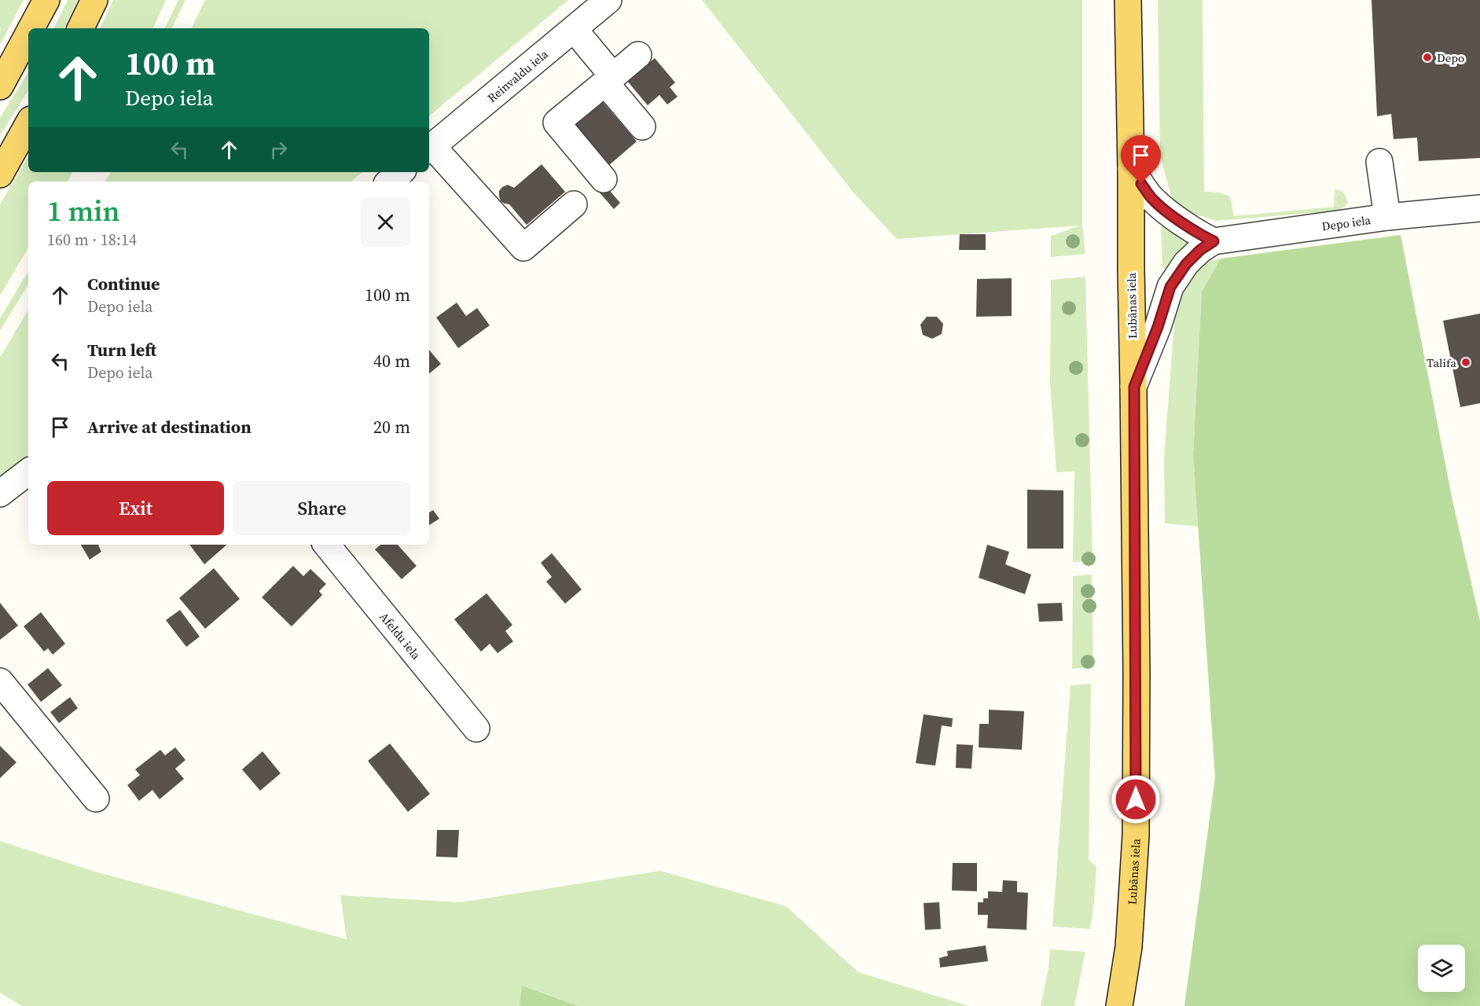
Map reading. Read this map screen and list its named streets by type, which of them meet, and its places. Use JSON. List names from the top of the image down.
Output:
{
  "streets": {
    "main road": ["Lubānas iela"],
    "street": ["Reinvaldu iela", "Depo iela", "Afeldu iela"]
  },
  "crossings": [
    ["Depo iela", "Lubānas iela"]
  ],
  "places": ["Depo", "Talifa"],
  "page": {
    "turn": ["100 m", "Depo iela"],
    "heading": ["1 min", "160 m · 18:14"],
    "list": [
      {
        "name": "Continue",
        "note": "Depo iela",
        "value": "100 m"
      },
      {
        "name": "Turn left",
        "note": "Depo iela",
        "value": "40 m"
      },
      {
        "name": "Arrive at destination",
        "value": "20 m"
      }
    ],
    "buttons": ["Exit", "Share"]
  }
}
